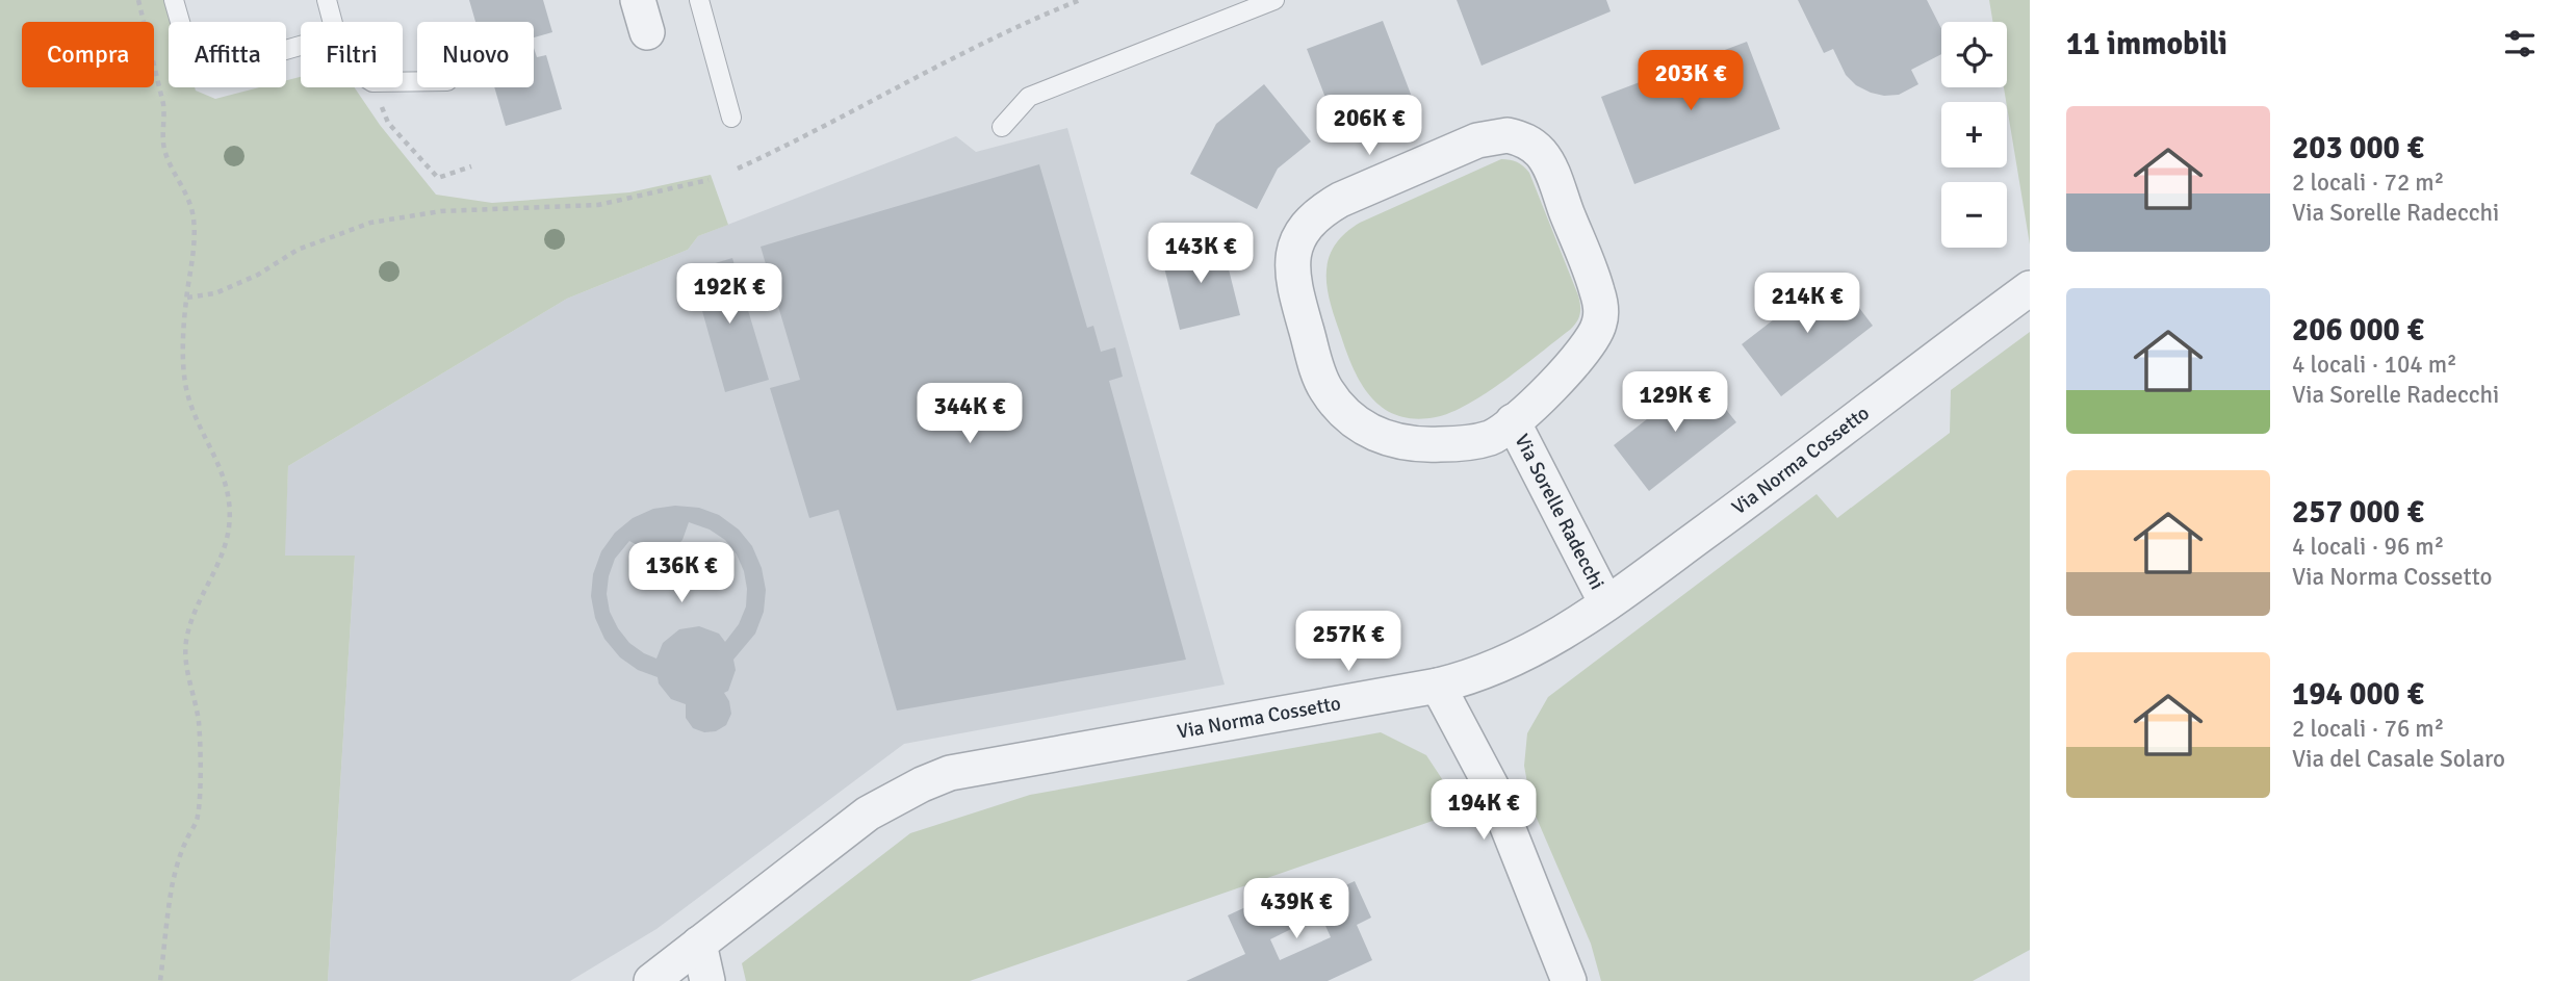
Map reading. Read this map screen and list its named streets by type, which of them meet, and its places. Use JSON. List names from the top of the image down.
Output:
{
  "streets": {
    "street": ["Via Norma Cossetto", "Via Sorelle Radecchi"]
  },
  "crossings": [
    ["Via Norma Cossetto", "Via Sorelle Radecchi"]
  ],
  "page": {
    "heading": "11 immobili",
    "map_buttons": ["+", "−"],
    "chip": [
      "Compra",
      "Affitta",
      "Filtri",
      "Nuovo"
    ],
    "price": [
      "203K €",
      "206K €",
      "143K €",
      "192K €",
      "214K €",
      "129K €",
      "344K €",
      "136K €",
      "257K €",
      "194K €",
      "439K €"
    ],
    "list": [
      {
        "name": "203 000 €",
        "note": "2 locali · 72 m² · Via Sorelle Radecchi"
      },
      {
        "name": "206 000 €",
        "note": "4 locali · 104 m² · Via Sorelle Radecchi"
      },
      {
        "name": "257 000 €",
        "note": "4 locali · 96 m² · Via Norma Cossetto"
      },
      {
        "name": "194 000 €",
        "note": "2 locali · 76 m² · Via del Casale Solaro"
      }
    ]
  }
}
